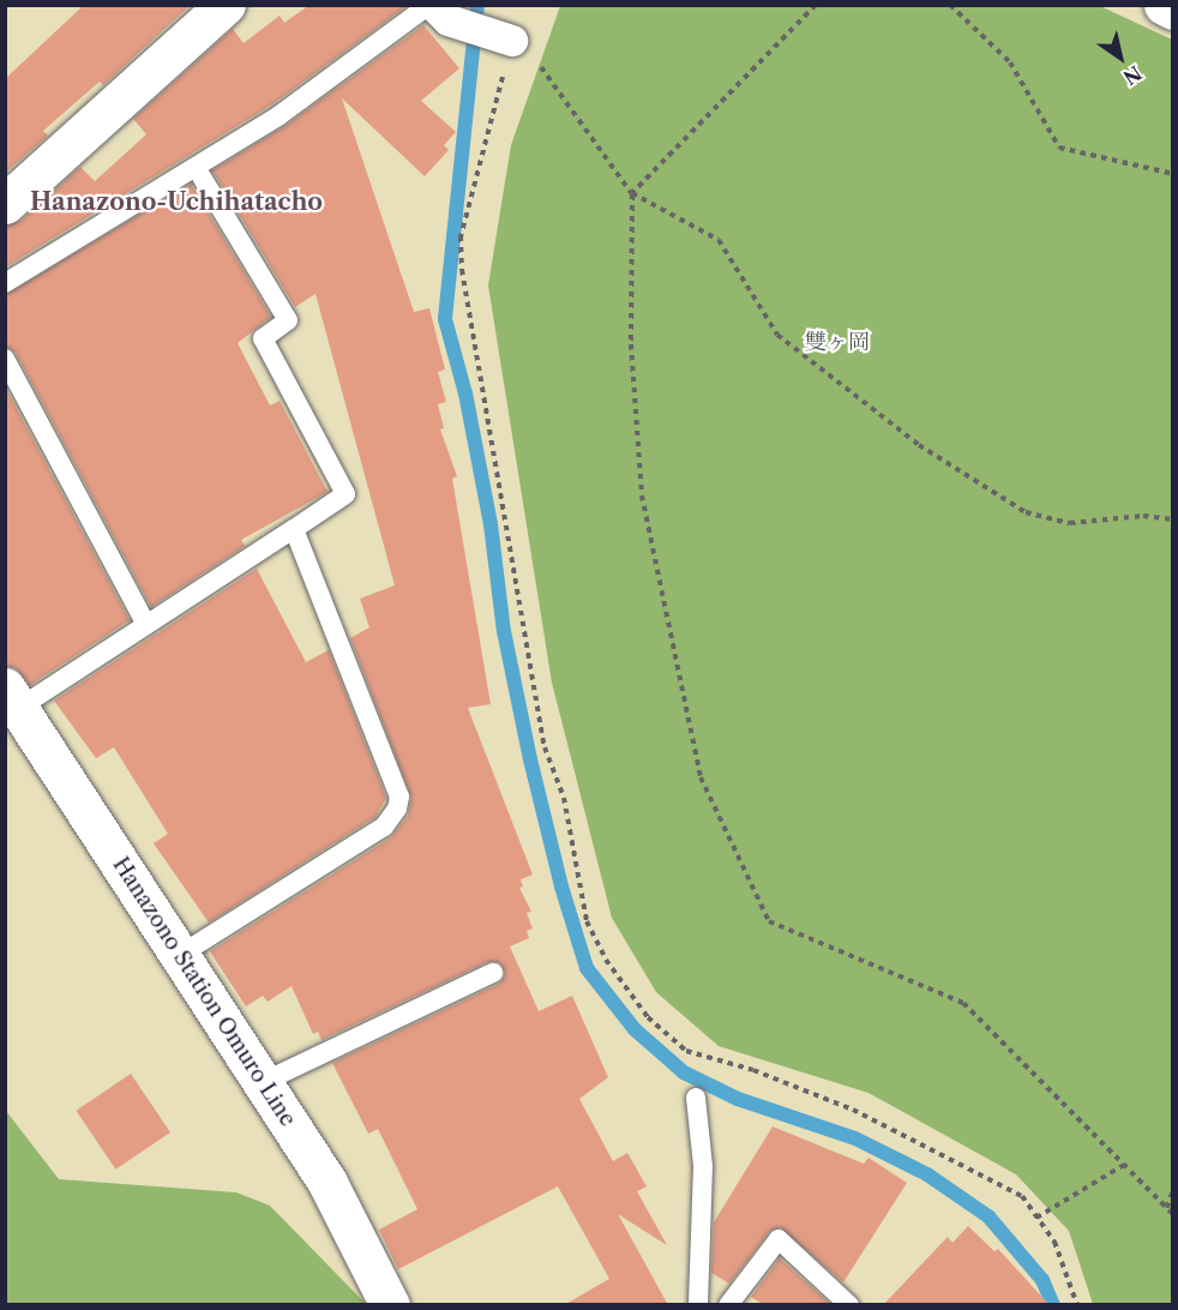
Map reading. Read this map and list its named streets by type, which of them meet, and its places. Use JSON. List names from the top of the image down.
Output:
{
  "streets": {
    "main road": ["Hanazono Station Omuro Line"]
  },
  "districts": ["Hanazono-Uchihatacho"],
  "parks": ["雙ヶ岡"],
  "north": "bottom right"
}
